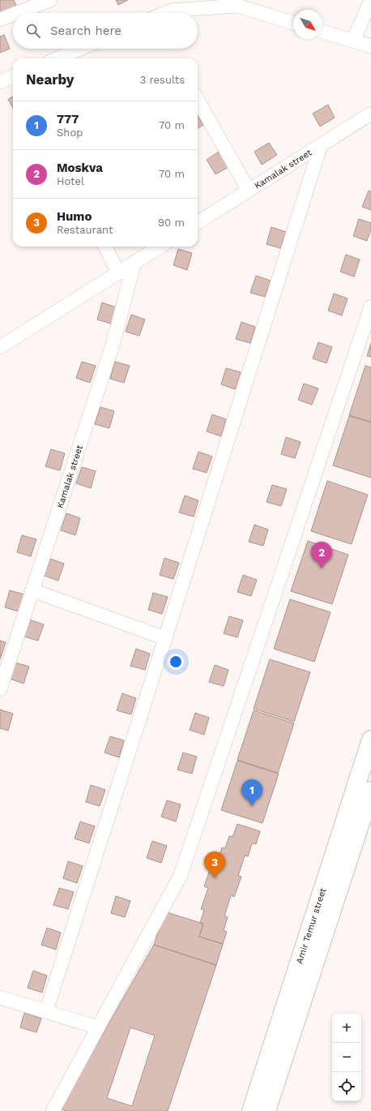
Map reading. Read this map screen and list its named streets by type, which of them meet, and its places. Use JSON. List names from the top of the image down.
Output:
{
  "streets": {
    "street": ["Kamalak street", "Amir Temur street"]
  },
  "north": "bottom right",
  "page": {
    "search": "Search here",
    "heading": ["Nearby", "3 results"],
    "list": [
      {
        "mark": "1",
        "name": "777",
        "note": "Shop",
        "value": "70 m"
      },
      {
        "mark": "2",
        "name": "Moskva",
        "note": "Hotel",
        "value": "70 m"
      },
      {
        "mark": "3",
        "name": "Humo",
        "note": "Restaurant",
        "value": "90 m"
      }
    ],
    "pins": ["2", "1", "3"],
    "map_buttons": ["+", "−"]
  }
}
